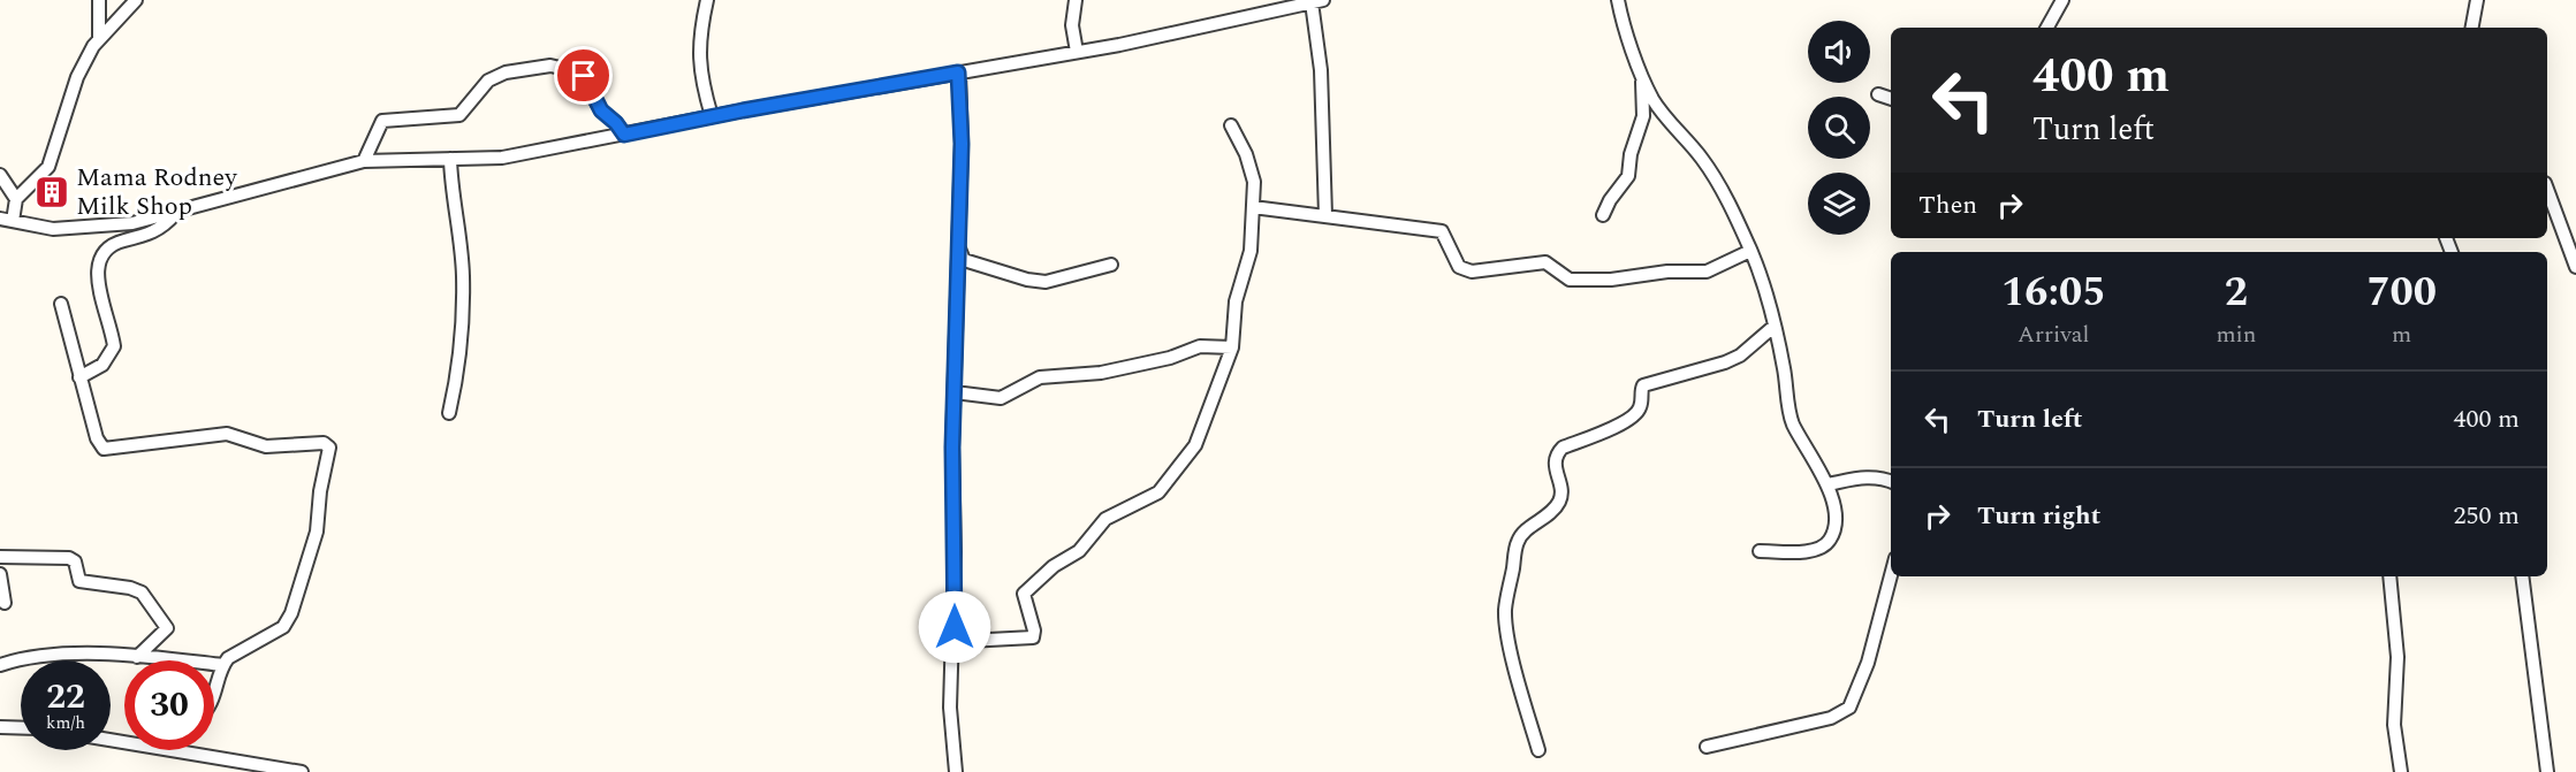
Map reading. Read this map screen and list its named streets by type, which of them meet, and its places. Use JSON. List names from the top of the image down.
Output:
{
  "places": {
    "building": ["Mama Rodney Milk Shop"]
  },
  "page": {
    "turn": ["400 m", "Turn left"],
    "then": "Then",
    "eta": [
      "16:05",
      "Arrival",
      "2",
      "min",
      "700",
      "m"
    ],
    "list": [
      {
        "name": "Turn left",
        "value": "400 m"
      },
      {
        "name": "Turn right",
        "value": "250 m"
      }
    ],
    "speed": "22 km/h",
    "limit": "30"
  }
}
